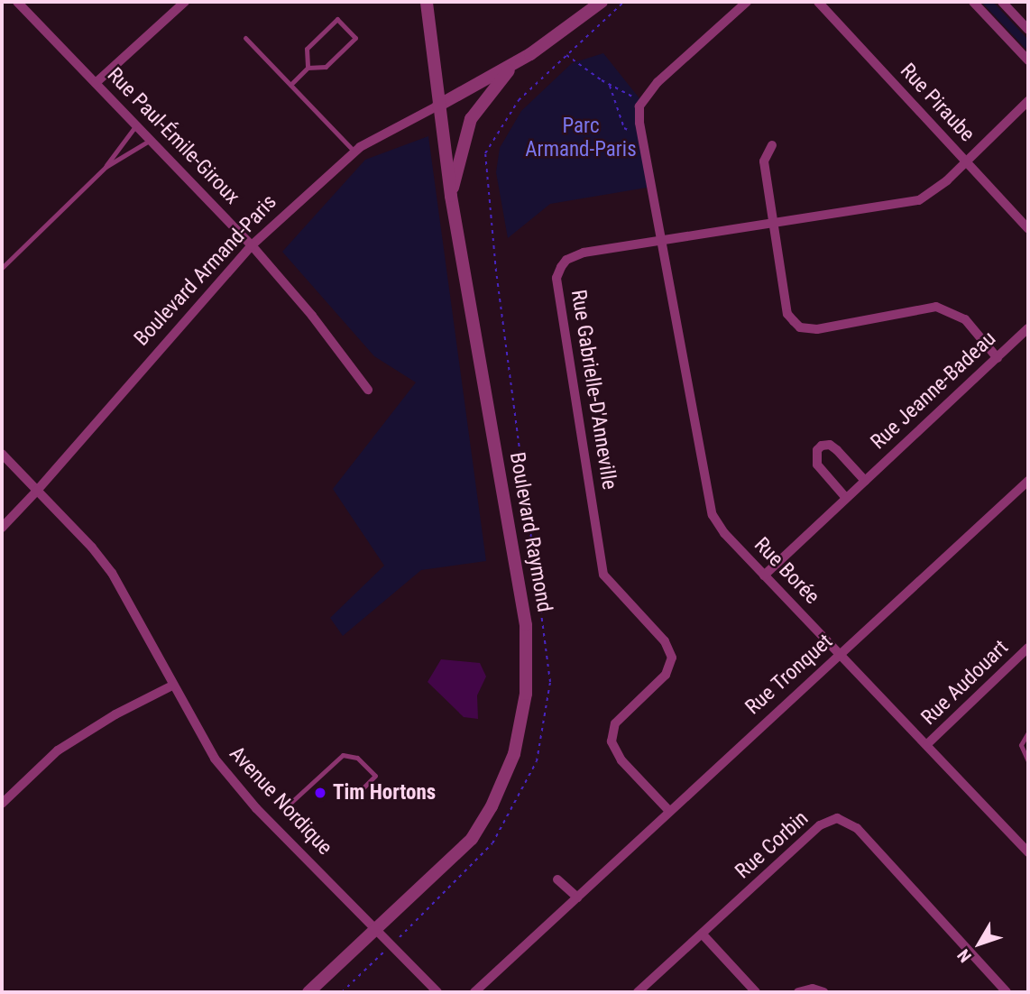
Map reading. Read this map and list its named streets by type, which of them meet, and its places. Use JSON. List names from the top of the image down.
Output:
{
  "streets": {
    "street": [
      "Rue Piraube",
      "Rue Paul-Émile-Giroux",
      "Boulevard Armand-Paris",
      "Rue Gabrielle-D'Anneville",
      "Rue Jeanne-Badeau",
      "Boulevard Raymond",
      "Rue Borée",
      "Rue Tronquet",
      "Rue Audouart",
      "Avenue Nordique",
      "Rue Corbin"
    ]
  },
  "crossings": [
    ["Rue Piraube", "Rue Gabrielle-D'Anneville"],
    ["Rue Paul-Émile-Giroux", "Boulevard Armand-Paris"],
    ["Boulevard Armand-Paris", "Boulevard Raymond"],
    ["Boulevard Armand-Paris", "Avenue Nordique"],
    ["Rue Gabrielle-D'Anneville", "Rue Borée"],
    ["Rue Gabrielle-D'Anneville", "Rue Tronquet"],
    ["Rue Jeanne-Badeau", "Rue Borée"],
    ["Boulevard Raymond", "Avenue Nordique"],
    ["Rue Borée", "Rue Tronquet"],
    ["Rue Borée", "Rue Audouart"]
  ],
  "parks": ["Parc Armand-Paris"],
  "places": ["Tim Hortons"],
  "north": "bottom left"
}
